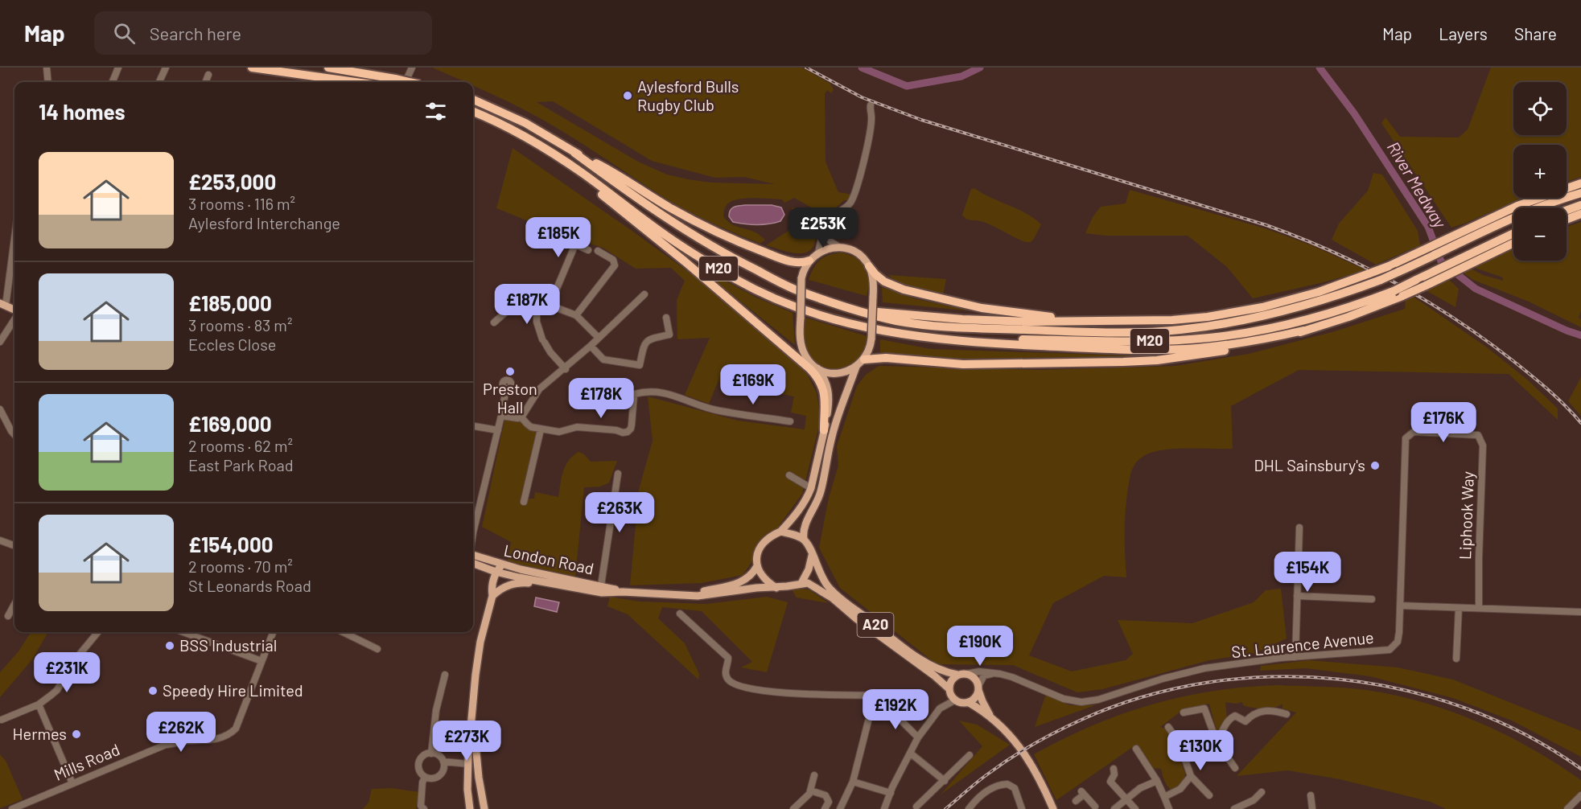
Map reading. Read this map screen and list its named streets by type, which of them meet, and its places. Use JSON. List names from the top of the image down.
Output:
{
  "streets": {
    "highway": ["M20"],
    "main road": ["London Road", "A20"],
    "street": ["Liphook Way", "St. Laurence Avenue", "Mills Road"]
  },
  "crossings": [
    ["Liphook Way", "St. Laurence Avenue"],
    ["London Road", "A20"],
    ["A20", "St. Laurence Avenue"]
  ],
  "water": ["River Medway"],
  "places": [
    "Aylesford Bulls Rugby Club",
    "Preston Hall",
    "DHL Sainsbury's",
    "BSS Industrial",
    "Speedy Hire Limited",
    "Hermes"
  ],
  "page": {
    "header": "Map",
    "search": "Search here",
    "nav": ["Map", "Layers", "Share"],
    "map_buttons": ["+", "−"],
    "heading": "14 homes",
    "list": [
      {
        "name": "£253,000",
        "note": "3 rooms · 116 m² · Aylesford Interchange"
      },
      {
        "name": "£185,000",
        "note": "3 rooms · 83 m² · Eccles Close"
      },
      {
        "name": "£169,000",
        "note": "2 rooms · 62 m² · East Park Road"
      },
      {
        "name": "£154,000",
        "note": "2 rooms · 70 m² · St Leonards Road"
      }
    ],
    "price": [
      "£253K",
      "£185K",
      "£187K",
      "£169K",
      "£178K",
      "£176K",
      "£263K",
      "£154K",
      "£190K",
      "£231K",
      "£192K",
      "£262K",
      "£273K",
      "£130K"
    ]
  }
}
